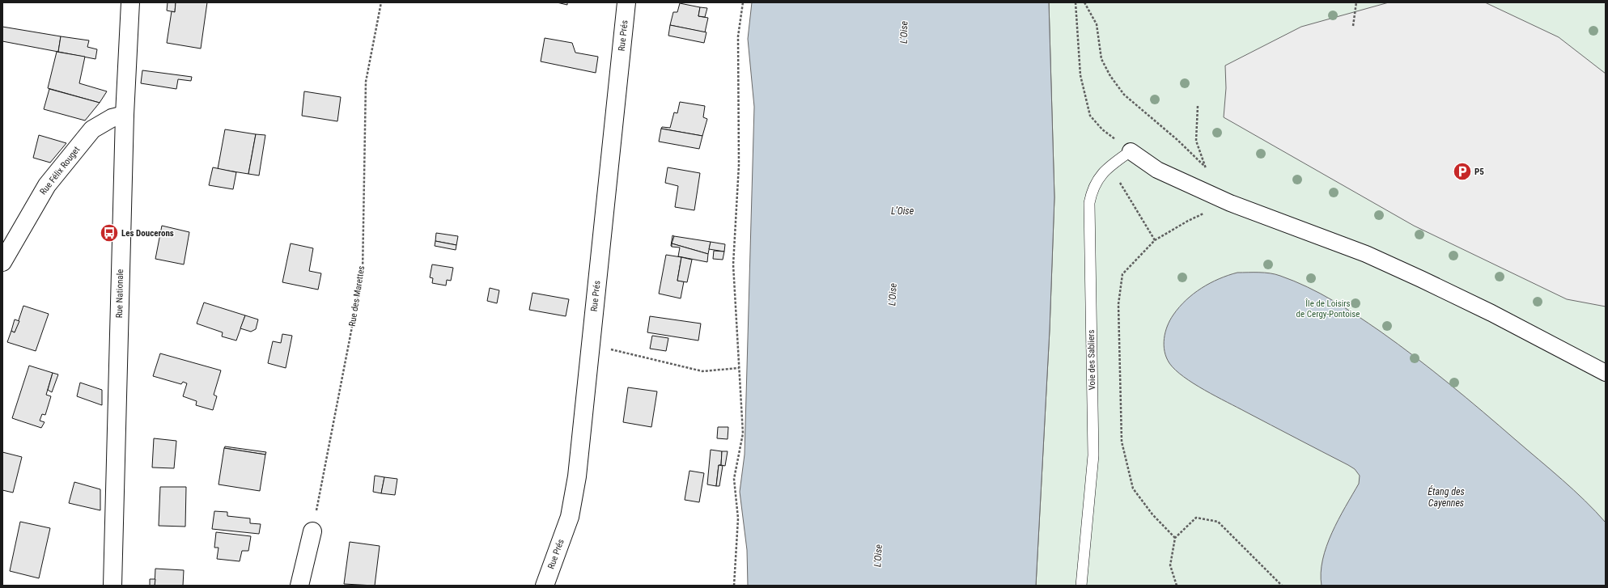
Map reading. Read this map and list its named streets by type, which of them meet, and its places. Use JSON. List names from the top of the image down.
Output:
{
  "streets": {
    "street": ["Rue Prés", "Rue Félix Rouget", "Rue Nationale"],
    "lane": ["Voie des Sabliers"],
    "path": ["Rue des Marettes"]
  },
  "crossings": [
    ["Rue Félix Rouget", "Rue Nationale"]
  ],
  "water": ["L'Oise", "L’Oise", "Étang des Cayennes"],
  "parks": ["Île de Loisirs de Cergy-Pontoise"],
  "places": {
    "parking": ["P5"],
    "bus stop": ["Les Doucerons"]
  }
}
